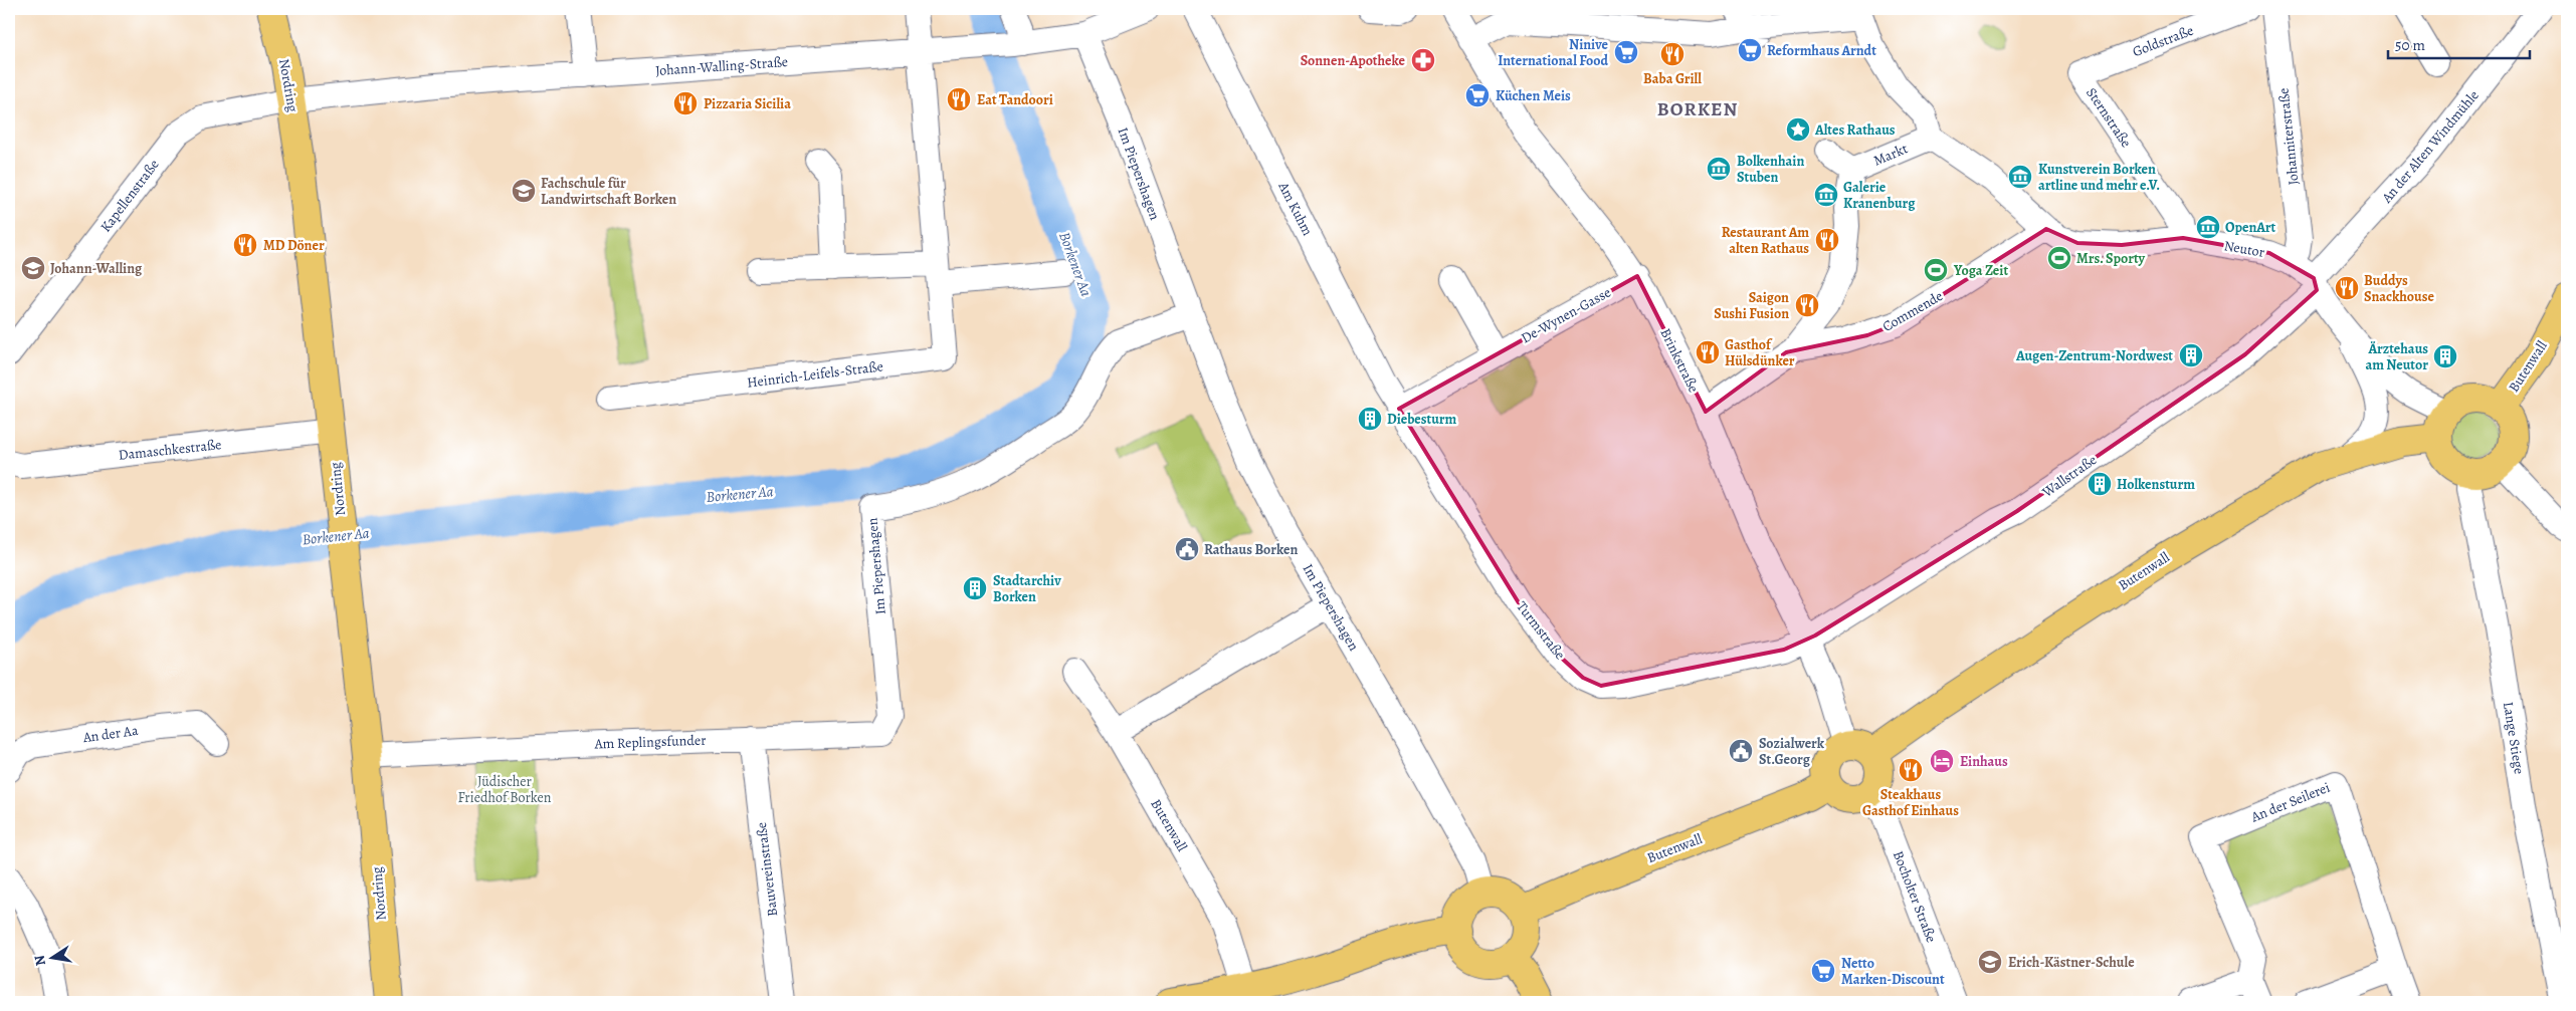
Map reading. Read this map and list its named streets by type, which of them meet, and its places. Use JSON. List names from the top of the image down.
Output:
{
  "streets": {
    "main road": ["Nordring", "Butenwall"],
    "street": [
      "Goldstraße",
      "Johann-Walling-Straße",
      "Sternstraße",
      "Johanniterstraße",
      "An der Alten Windmühle",
      "Markt",
      "Im Piepershagen",
      "Kapellenstraße",
      "Am Kuhm",
      "Neutor",
      "Commende",
      "De-Wynen-Gasse",
      "Brinkstraße",
      "Heinrich-Leifels-Straße",
      "Damaschkestraße",
      "Wallstraße",
      "Turmstraße",
      "An der Aa",
      "Lange Stiege",
      "Am Replingsfunder",
      "An der Seilerei",
      "Bauvereinstraße",
      "Bocholter Straße"
    ]
  },
  "crossings": [
    ["Goldstraße", "Sternstraße"],
    ["Johann-Walling-Straße", "Nordring"],
    ["Johann-Walling-Straße", "Im Piepershagen"],
    ["Johann-Walling-Straße", "Kapellenstraße"],
    ["Johann-Walling-Straße", "Heinrich-Leifels-Straße"],
    ["Nordring", "Kapellenstraße"],
    ["Nordring", "Damaschkestraße"],
    ["Nordring", "Am Replingsfunder"],
    ["Sternstraße", "Neutor"],
    ["Johanniterstraße", "Neutor"],
    ["An der Alten Windmühle", "Neutor"],
    ["An der Alten Windmühle", "Wallstraße"],
    ["Markt", "Neutor"],
    ["Im Piepershagen", "Butenwall"],
    ["Im Piepershagen", "Am Replingsfunder"],
    ["Am Kuhm", "De-Wynen-Gasse"],
    ["Am Kuhm", "Turmstraße"],
    ["Neutor", "Commende"],
    ["Neutor", "Butenwall"],
    ["Neutor", "Wallstraße"],
    ["Neutor", "Lange Stiege"],
    ["De-Wynen-Gasse", "Brinkstraße"],
    ["De-Wynen-Gasse", "Turmstraße"],
    ["Brinkstraße", "Butenwall"],
    ["Brinkstraße", "Wallstraße"],
    ["Brinkstraße", "Turmstraße"],
    ["Brinkstraße", "Bocholter Straße"],
    ["Butenwall", "Lange Stiege"],
    ["Butenwall", "Bocholter Straße"],
    ["Wallstraße", "Turmstraße"],
    ["Am Replingsfunder", "Bauvereinstraße"]
  ],
  "districts": ["BORKEN"],
  "water": ["Borkener Aa"],
  "parks": ["Jüdischer Friedhof Borken"],
  "places": {
    "supermarket": [
      "Reformhaus Arndt",
      "Ninive International Food",
      "Küchen Meis",
      "Netto Marken-Discount"
    ],
    "restaurant": [
      "Baba Grill",
      "Eat Tandoori",
      "Pizzaria Sicilia",
      "Restaurant Am alten Rathaus",
      "MD Döner",
      "Buddys Snackhouse",
      "Saigon Sushi Fusion",
      "Gasthof Hülsdünker",
      "Steakhaus Gasthof Einhaus"
    ],
    "pharmacy": ["Sonnen-Apotheke"],
    "place": ["Altes Rathaus"],
    "museum": [
      "Bolkenhain Stuben",
      "Kunstverein Borken artline und mehr e.V.",
      "Galerie Kranenburg",
      "OpenArt"
    ],
    "school or university": ["Fachschule für Landwirtschaft Borken", "Johann-Walling", "Erich-Kästner-Schule"],
    "sports": ["Mrs. Sporty", "Yoga Zeit"],
    "building": [
      "Augen-Zentrum-Nordwest",
      "Ärztehaus am Neutor",
      "Diebesturm",
      "Holkensturm",
      "Stadtarchiv Borken"
    ],
    "public building": ["Rathaus Borken", "Sozialwerk St.Georg"],
    "hotel": ["Einhaus"]
  },
  "scale_bar": "50 m",
  "north": "left"
}
